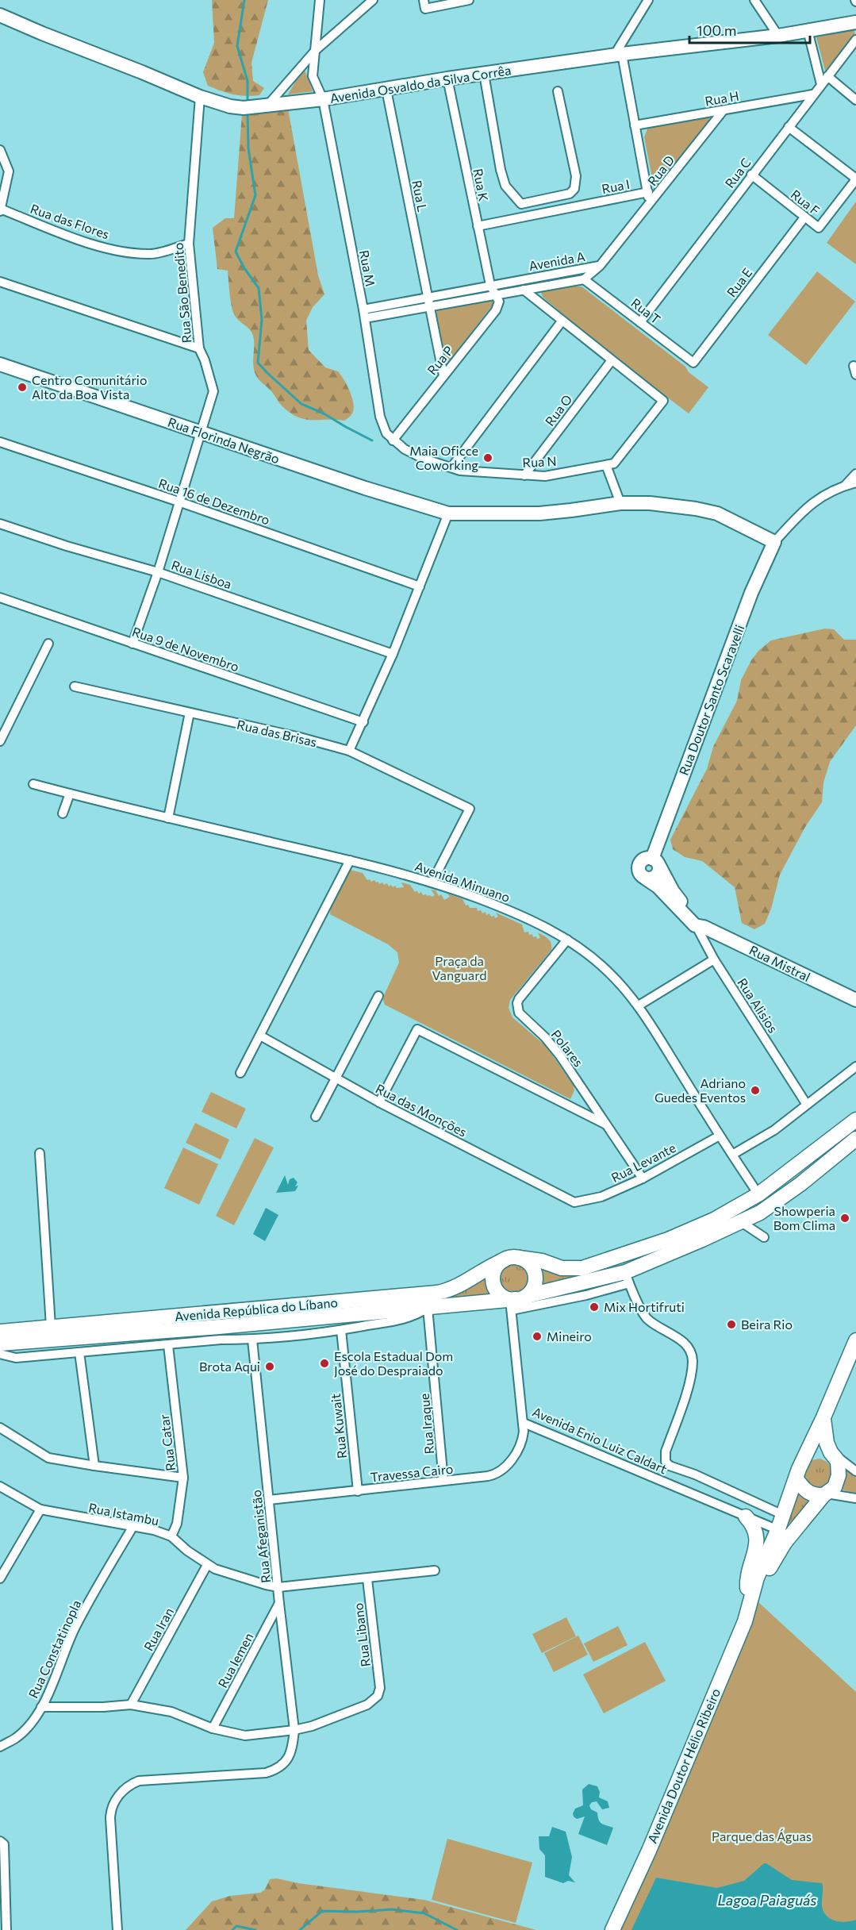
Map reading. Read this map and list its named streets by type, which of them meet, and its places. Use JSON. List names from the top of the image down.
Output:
{
  "streets": {
    "main road": ["Avenida República do Líbano", "Avenida Doutor Hélio Ribeiro"],
    "street": [
      "Avenida Osvaldo da Silva Corrêa",
      "Rua H",
      "Rua D",
      "Rua C",
      "Rua K",
      "Rua I",
      "Rua L",
      "Rua F",
      "Rua das Flores",
      "Avenida A",
      "Rua M",
      "Rua E",
      "Rua São Benedito",
      "Rua T",
      "Rua P",
      "Rua O",
      "Rua Florinda Negrão",
      "Rua N",
      "Rua 16 de Dezembro",
      "Rua Lisboa",
      "Rua 9 de Novembro",
      "Rua Doutor Santo Scaravelli",
      "Rua das Brisas",
      "Avenida Minuano",
      "Rua Mistral",
      "Rua Alisios",
      "Polares",
      "Rua das Monções",
      "Rua Levante",
      "Rua Iraque",
      "Rua Kuwait",
      "Avenida Enio Luiz Caldart",
      "Rua Catar",
      "Travessa Cairo",
      "Rua Istambu",
      "Rua Afeganistão",
      "Rua Iran",
      "Rua Libano",
      "Rua Constatinopla",
      "Rua Iemen"
    ]
  },
  "crossings": [
    ["Avenida Osvaldo da Silva Corrêa", "Rua K"],
    ["Avenida Osvaldo da Silva Corrêa", "Rua I"],
    ["Avenida Osvaldo da Silva Corrêa", "Rua L"],
    ["Avenida Osvaldo da Silva Corrêa", "Rua M"],
    ["Avenida Osvaldo da Silva Corrêa", "Rua São Benedito"],
    ["Rua H", "Rua D"],
    ["Rua H", "Rua C"],
    ["Rua H", "Rua I"],
    ["Rua D", "Avenida A"],
    ["Rua C", "Rua F"],
    ["Rua C", "Rua T"],
    ["Rua K", "Rua I"],
    ["Rua K", "Avenida A"],
    ["Rua K", "Rua P"],
    ["Rua L", "Avenida A"],
    ["Rua L", "Rua P"],
    ["Rua F", "Rua E"],
    ["Rua das Flores", "Rua São Benedito"],
    ["Avenida A", "Rua M"],
    ["Avenida A", "Rua T"],
    ["Avenida A", "Rua P"],
    ["Rua M", "Rua P"],
    ["Rua M", "Rua N"],
    ["Rua E", "Rua T"],
    ["Rua São Benedito", "Rua Florinda Negrão"],
    ["Rua São Benedito", "Rua 16 de Dezembro"],
    ["Rua São Benedito", "Rua Lisboa"],
    ["Rua São Benedito", "Rua 9 de Novembro"],
    ["Rua P", "Rua N"],
    ["Rua O", "Rua N"],
    ["Rua Florinda Negrão", "Rua Doutor Santo Scaravelli"],
    ["Rua Doutor Santo Scaravelli", "Rua Mistral"],
    ["Rua Doutor Santo Scaravelli", "Rua Alisios"],
    ["Rua das Brisas", "Avenida Minuano"],
    ["Avenida Minuano", "Polares"],
    ["Avenida Minuano", "Rua Levante"],
    ["Avenida Minuano", "Avenida República do Líbano"],
    ["Rua Mistral", "Rua Alisios"],
    ["Polares", "Rua Levante"],
    ["Rua das Monções", "Rua Levante"],
    ["Avenida República do Líbano", "Rua Iraque"],
    ["Avenida República do Líbano", "Rua Kuwait"],
    ["Avenida República do Líbano", "Avenida Enio Luiz Caldart"],
    ["Avenida República do Líbano", "Rua Catar"],
    ["Avenida República do Líbano", "Rua Afeganistão"],
    ["Rua Iraque", "Travessa Cairo"],
    ["Rua Kuwait", "Travessa Cairo"],
    ["Avenida Enio Luiz Caldart", "Travessa Cairo"],
    ["Avenida Enio Luiz Caldart", "Avenida Doutor Hélio Ribeiro"],
    ["Rua Catar", "Rua Istambu"],
    ["Travessa Cairo", "Rua Afeganistão"],
    ["Rua Istambu", "Rua Afeganistão"],
    ["Rua Istambu", "Rua Iran"],
    ["Rua Istambu", "Rua Libano"],
    ["Rua Istambu", "Rua Constatinopla"],
    ["Rua Afeganistão", "Rua Libano"],
    ["Rua Afeganistão", "Rua Iemen"]
  ],
  "water": ["Lagoa Paiaguás"],
  "parks": ["Praça da Vanguard", "Parque das Águas"],
  "places": [
    "Centro Comunitário Alto da Boa Vista",
    "Maia Oficce Coworking",
    "Adriano Guedes Eventos",
    "Showperia Bom Clima",
    "Mix Hortifruti",
    "Beira Rio",
    "Mineiro",
    "Escola Estadual Dom José do Despraiado",
    "Brota Aqui"
  ],
  "scale_bar": "100 m"
}
